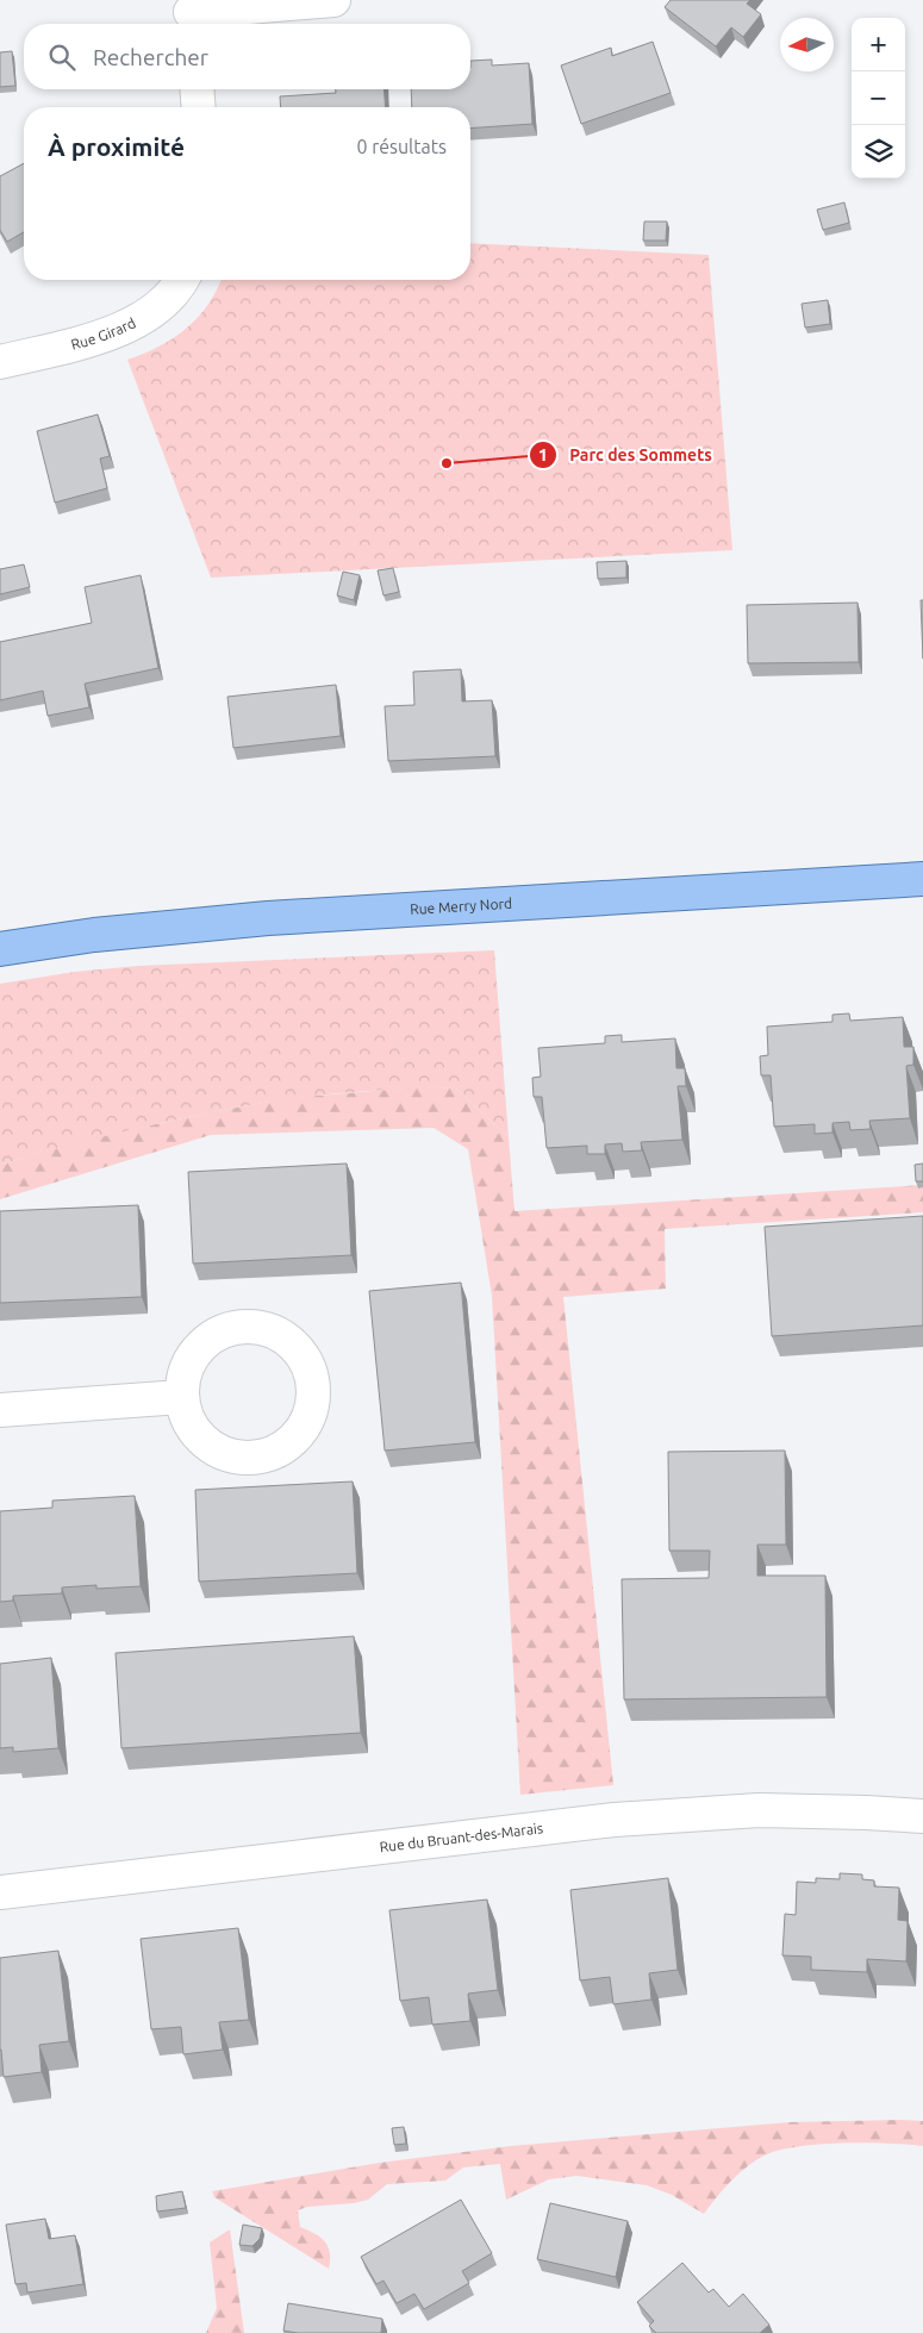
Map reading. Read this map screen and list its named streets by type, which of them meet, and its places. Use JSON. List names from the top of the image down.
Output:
{
  "streets": {
    "main road": ["Rue Merry Nord"],
    "street": ["Rue Girard", "Rue du Bruant-des-Marais"]
  },
  "places": ["Parc des Sommets"],
  "north": "left",
  "page": {
    "map_buttons": ["+", "−"],
    "search": "Rechercher",
    "heading": ["À proximité", "0 résultats"]
  }
}
